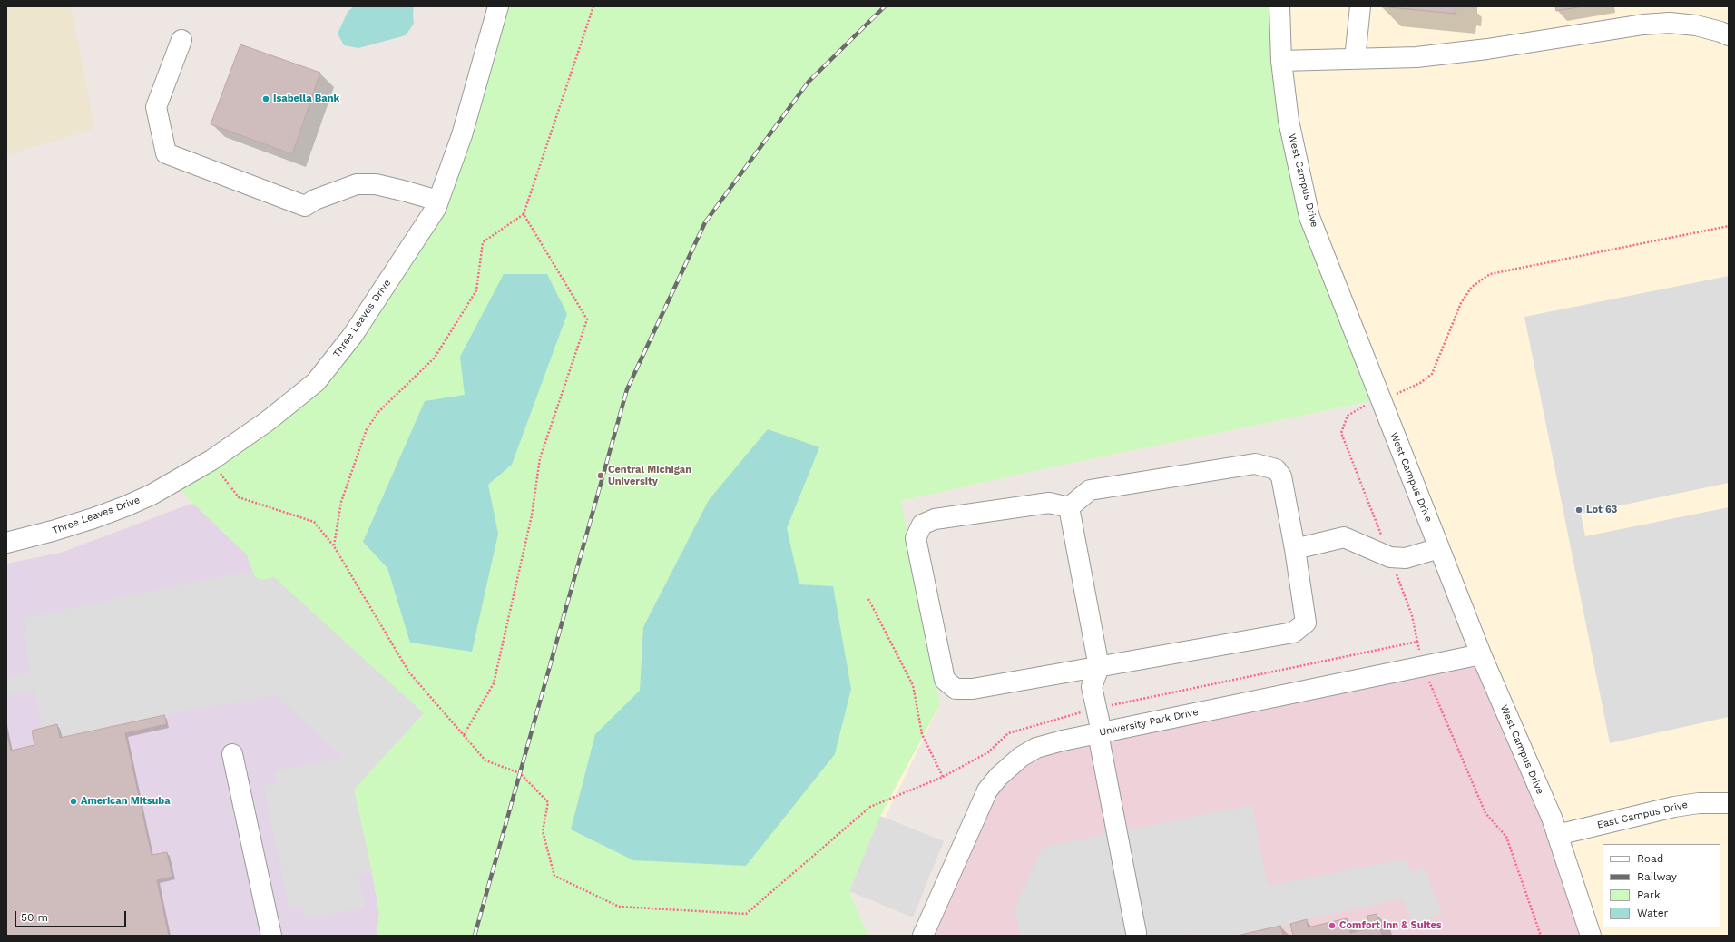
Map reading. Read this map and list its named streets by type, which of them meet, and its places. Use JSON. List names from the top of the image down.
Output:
{
  "streets": {
    "street": [
      "West Campus Drive",
      "Three Leaves Drive",
      "University Park Drive",
      "East Campus Drive"
    ]
  },
  "crossings": [
    ["West Campus Drive", "University Park Drive"],
    ["West Campus Drive", "East Campus Drive"]
  ],
  "places": [
    "Isabella Bank",
    "Central Michigan University",
    "Lot 63",
    "American Mitsuba",
    "Comfort Inn & Suites"
  ],
  "legend": [
    "Road",
    "Railway",
    "Park",
    "Water"
  ],
  "scale_bar": "50 m"
}
